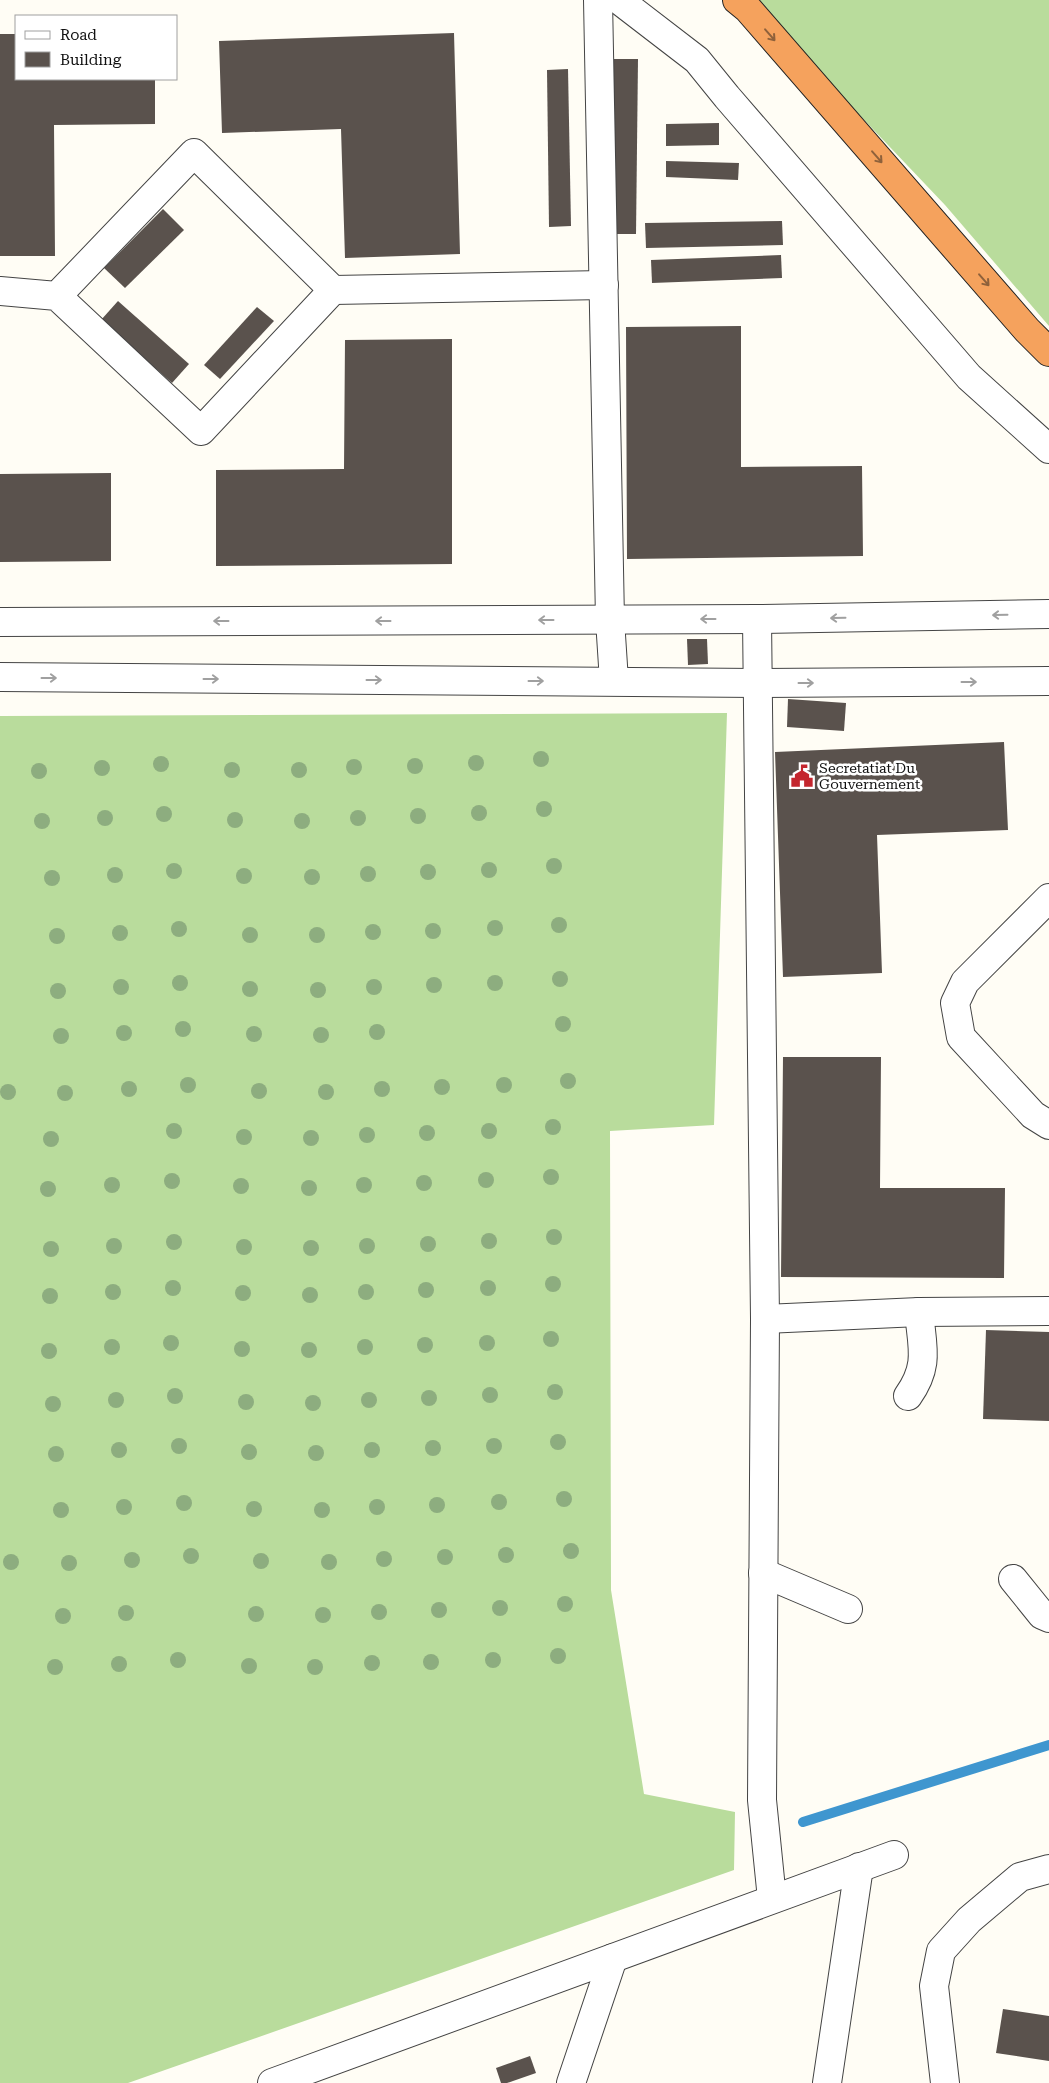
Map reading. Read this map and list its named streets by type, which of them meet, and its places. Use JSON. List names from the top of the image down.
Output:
{
  "places": {
    "public building": ["Secretatiat Du Gouvernement"]
  },
  "legend": ["Road", "Building"]
}
